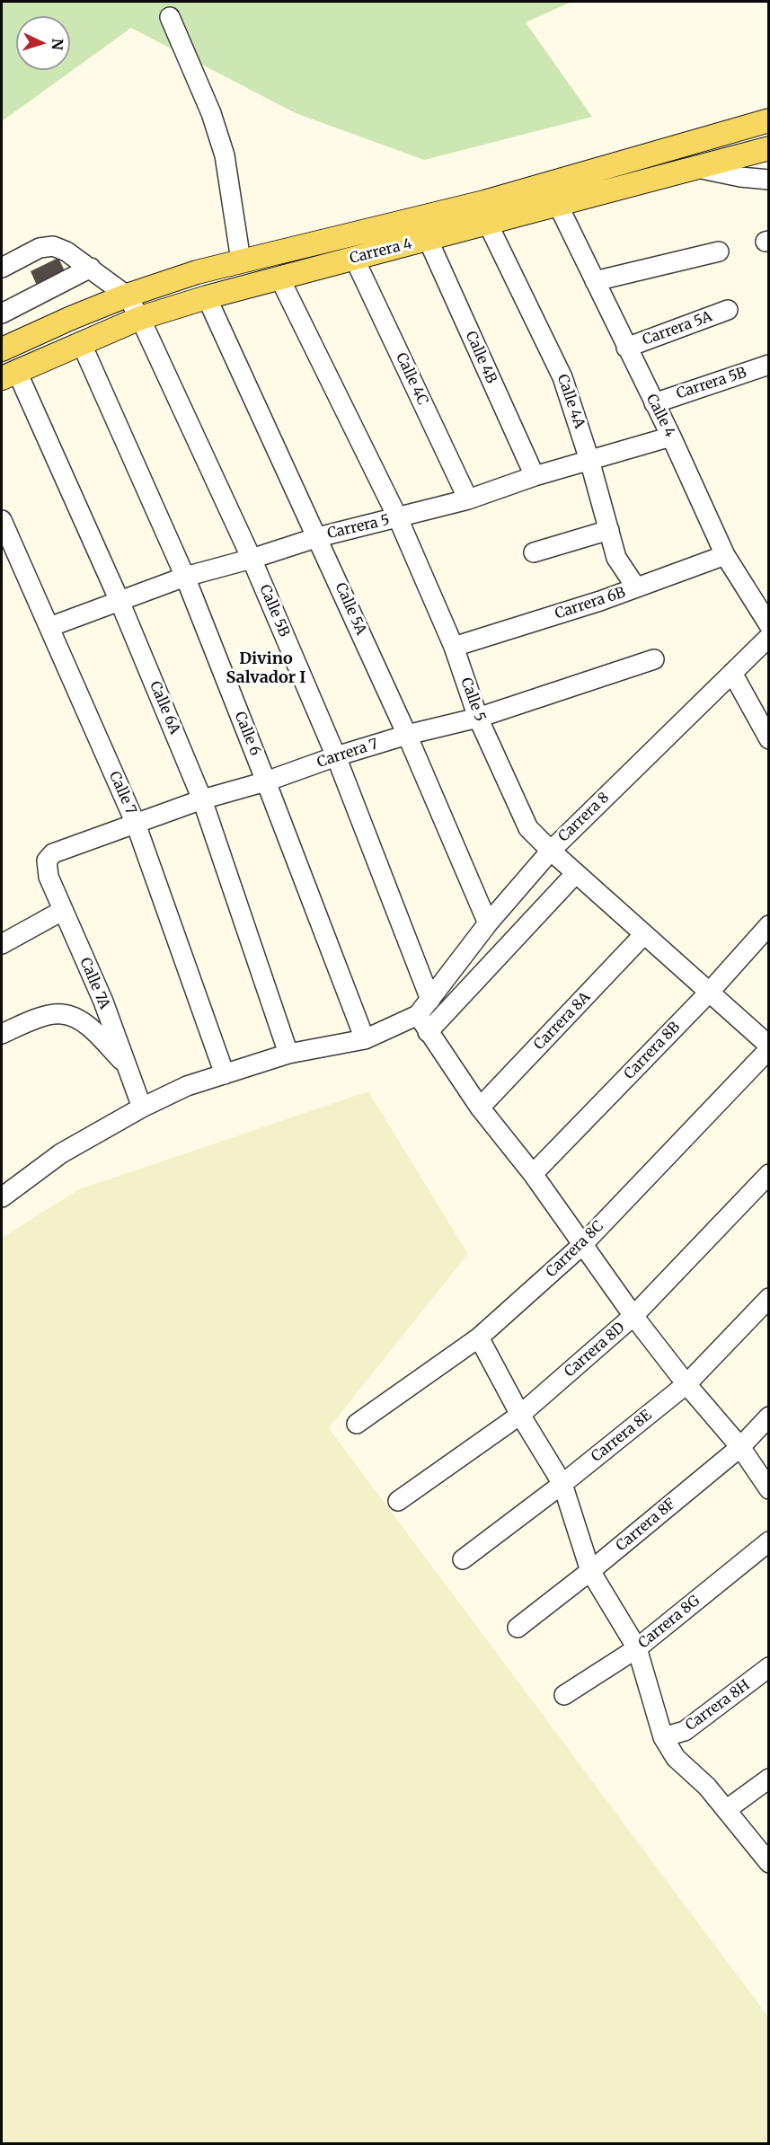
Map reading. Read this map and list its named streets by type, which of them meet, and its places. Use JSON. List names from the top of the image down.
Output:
{
  "streets": {
    "main road": ["Carrera 4"],
    "street": [
      "Carrera 5A",
      "Calle 4B",
      "Calle 4C",
      "Carrera 5B",
      "Calle 4A",
      "Calle 4",
      "Carrera 5",
      "Carrera 6B",
      "Calle 5A",
      "Calle 5B",
      "Calle 5",
      "Calle 6A",
      "Calle 6",
      "Carrera 7",
      "Calle 7",
      "Carrera 8",
      "Calle 7A",
      "Carrera 8A",
      "Carrera 8B",
      "Carrera 8C",
      "Carrera 8D",
      "Carrera 8E",
      "Carrera 8F",
      "Carrera 8G",
      "Carrera 8H"
    ]
  },
  "crossings": [
    ["Carrera 4", "Calle 4B"],
    ["Carrera 4", "Calle 4C"],
    ["Carrera 4", "Calle 4A"],
    ["Carrera 4", "Calle 4"],
    ["Carrera 4", "Calle 5A"],
    ["Carrera 4", "Calle 5B"],
    ["Carrera 4", "Calle 5"],
    ["Carrera 4", "Calle 6A"],
    ["Carrera 4", "Calle 6"],
    ["Carrera 5A", "Calle 4"],
    ["Calle 4B", "Carrera 5"],
    ["Calle 4C", "Carrera 5"],
    ["Carrera 5B", "Calle 4"],
    ["Calle 4A", "Carrera 5"],
    ["Calle 4A", "Carrera 6B"],
    ["Calle 4", "Carrera 5"],
    ["Calle 4", "Carrera 6B"],
    ["Carrera 5", "Calle 5A"],
    ["Carrera 5", "Calle 5B"],
    ["Carrera 5", "Calle 5"],
    ["Carrera 5", "Calle 6A"],
    ["Carrera 5", "Calle 6"],
    ["Carrera 5", "Calle 7"],
    ["Carrera 6B", "Calle 5"],
    ["Calle 5A", "Carrera 7"],
    ["Calle 5A", "Carrera 8"],
    ["Calle 5B", "Carrera 7"],
    ["Calle 5B", "Carrera 8"],
    ["Calle 5", "Carrera 7"],
    ["Calle 5", "Carrera 8"],
    ["Calle 5", "Carrera 8A"],
    ["Calle 5", "Carrera 8B"],
    ["Calle 5", "Carrera 8C"],
    ["Calle 6A", "Carrera 7"],
    ["Calle 6", "Carrera 7"],
    ["Carrera 7", "Calle 7"],
    ["Carrera 7", "Calle 7A"]
  ],
  "districts": ["Divino Salvador I"],
  "north": "right"
}
